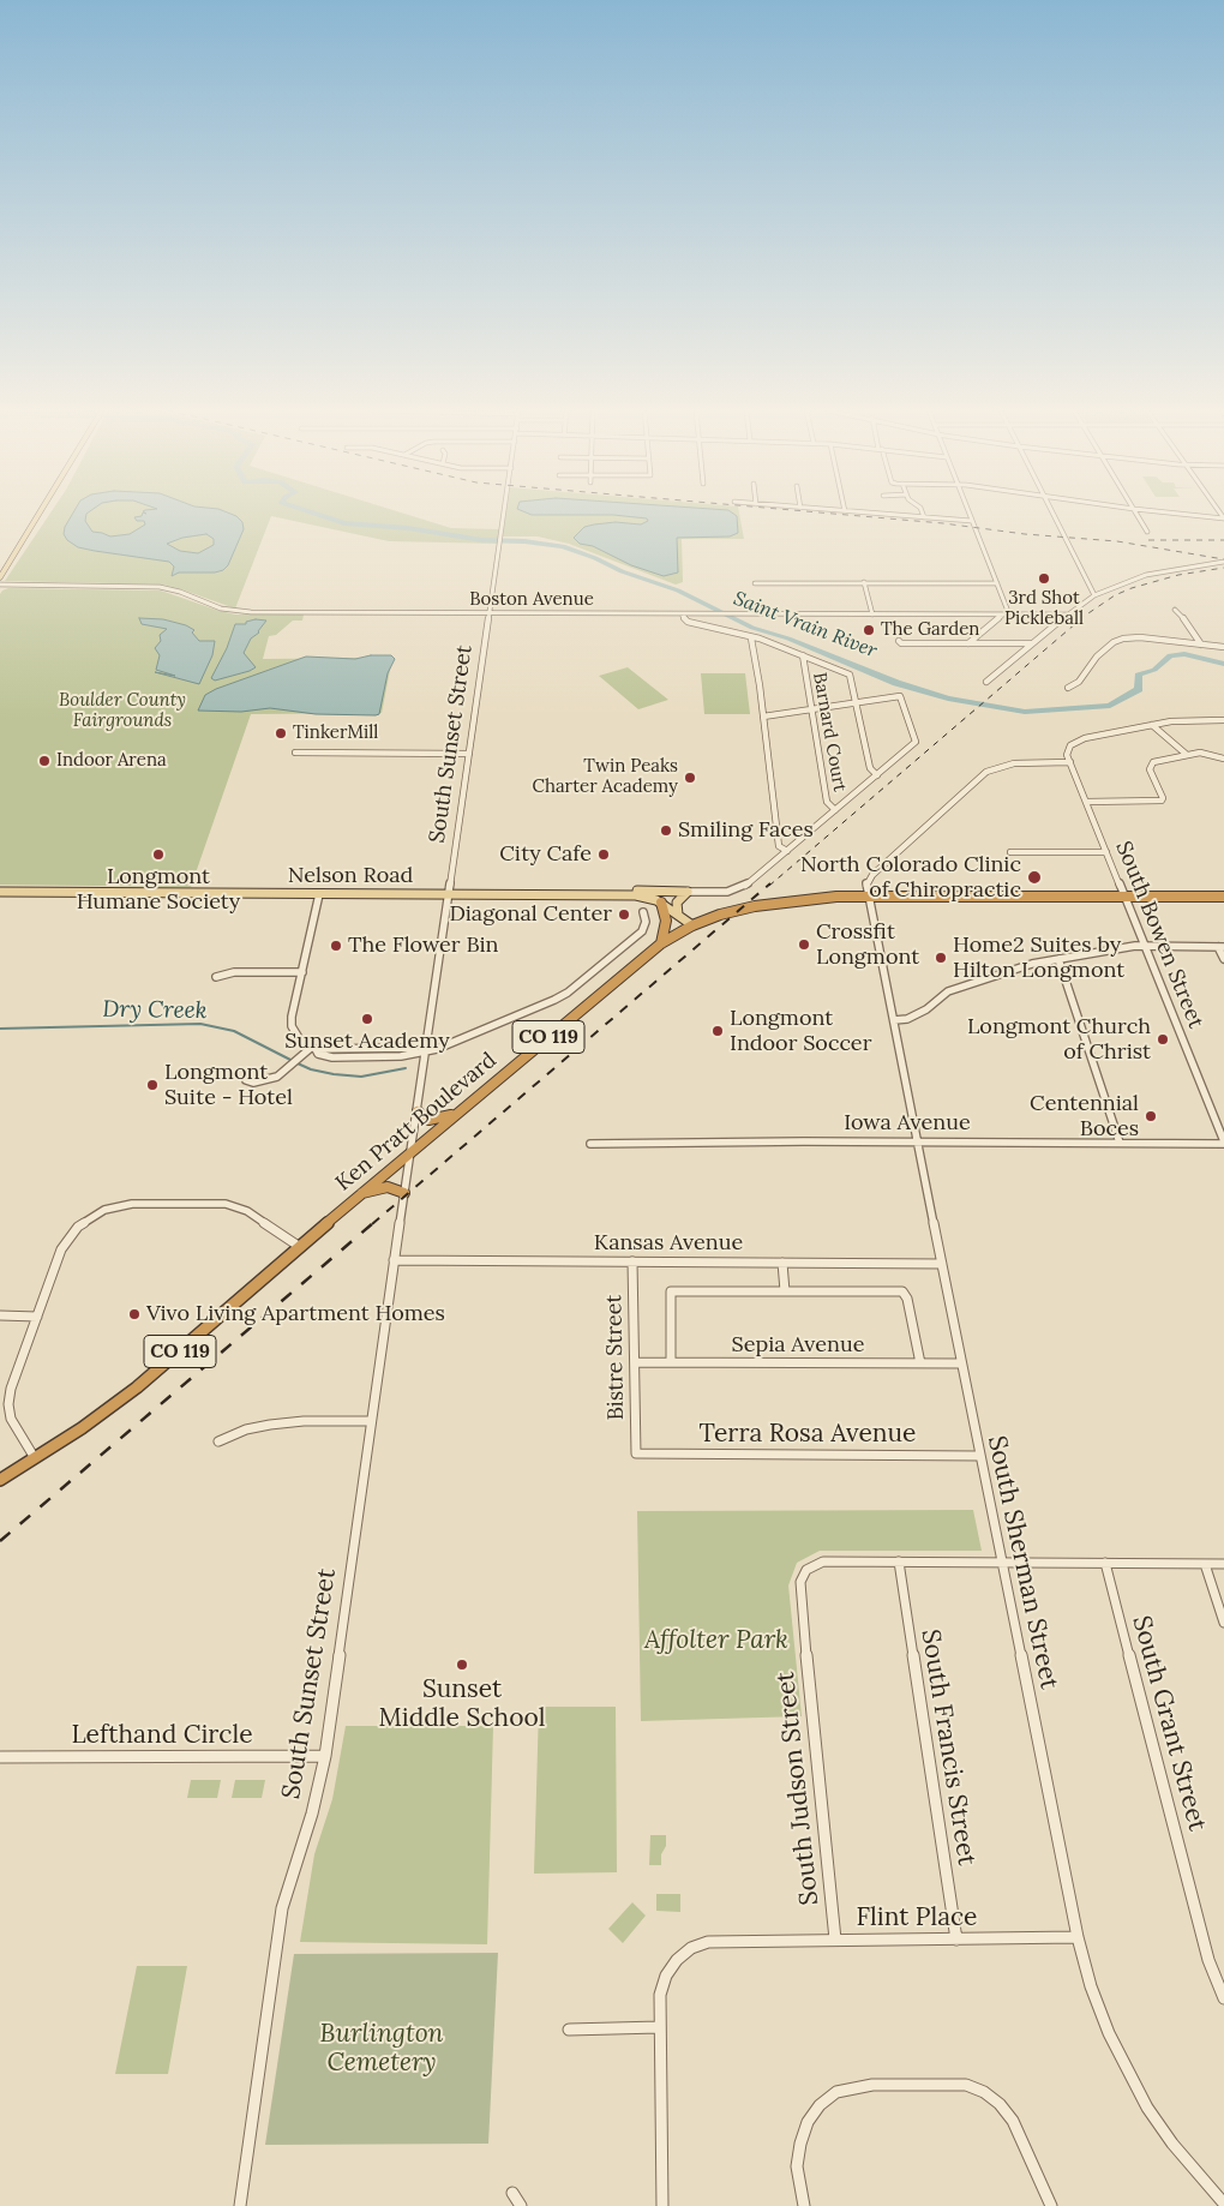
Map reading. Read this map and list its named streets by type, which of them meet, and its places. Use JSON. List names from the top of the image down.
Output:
{
  "streets": {
    "highway": ["CO 119", "Ken Pratt Boulevard"],
    "main road": ["Nelson Road"],
    "street": [
      "Boston Avenue",
      "Barnard Court",
      "South Sunset Street",
      "South Bowen Street",
      "Iowa Avenue",
      "Kansas Avenue",
      "Sepia Avenue",
      "Bistre Street",
      "Terra Rosa Avenue",
      "South Sherman Street",
      "South Grant Street",
      "Lefthand Circle",
      "South Francis Street",
      "South Judson Street",
      "Flint Place"
    ]
  },
  "crossings": [
    ["Boston Avenue", "South Sunset Street"],
    ["South Sunset Street", "Nelson Road"],
    ["South Sunset Street", "Ken Pratt Boulevard"],
    ["South Sunset Street", "Kansas Avenue"],
    ["South Sunset Street", "Lefthand Circle"],
    ["Nelson Road", "Ken Pratt Boulevard"],
    ["South Bowen Street", "Ken Pratt Boulevard"],
    ["South Bowen Street", "Iowa Avenue"],
    ["Ken Pratt Boulevard", "South Sherman Street"],
    ["Iowa Avenue", "South Sherman Street"],
    ["Kansas Avenue", "Bistre Street"],
    ["Kansas Avenue", "South Sherman Street"],
    ["Sepia Avenue", "Bistre Street"],
    ["Sepia Avenue", "South Sherman Street"],
    ["Bistre Street", "Terra Rosa Avenue"],
    ["Terra Rosa Avenue", "South Sherman Street"],
    ["South Sherman Street", "Flint Place"],
    ["South Francis Street", "South Judson Street"],
    ["South Francis Street", "Flint Place"],
    ["South Judson Street", "Flint Place"]
  ],
  "water": ["Saint Vrain River", "Dry Creek"],
  "parks": ["Boulder County Fairgrounds", "Affolter Park", "Burlington Cemetery"],
  "places": [
    "3rd Shot Pickleball",
    "The Garden",
    "TinkerMill",
    "Indoor Arena",
    "Twin Peaks Charter Academy",
    "Smiling Faces",
    "Longmont Humane Society",
    "City Cafe",
    "North Colorado Clinic of Chiropractic",
    "Diagonal Center",
    "Crossfit Longmont",
    "The Flower Bin",
    "Home2 Suites by Hilton Longmont",
    "Sunset Academy",
    "Longmont Indoor Soccer",
    "Longmont Church of Christ",
    "Longmont Suite - Hotel",
    "Centennial Boces",
    "Vivo Living Apartment Homes",
    "Sunset Middle School"
  ]
}
